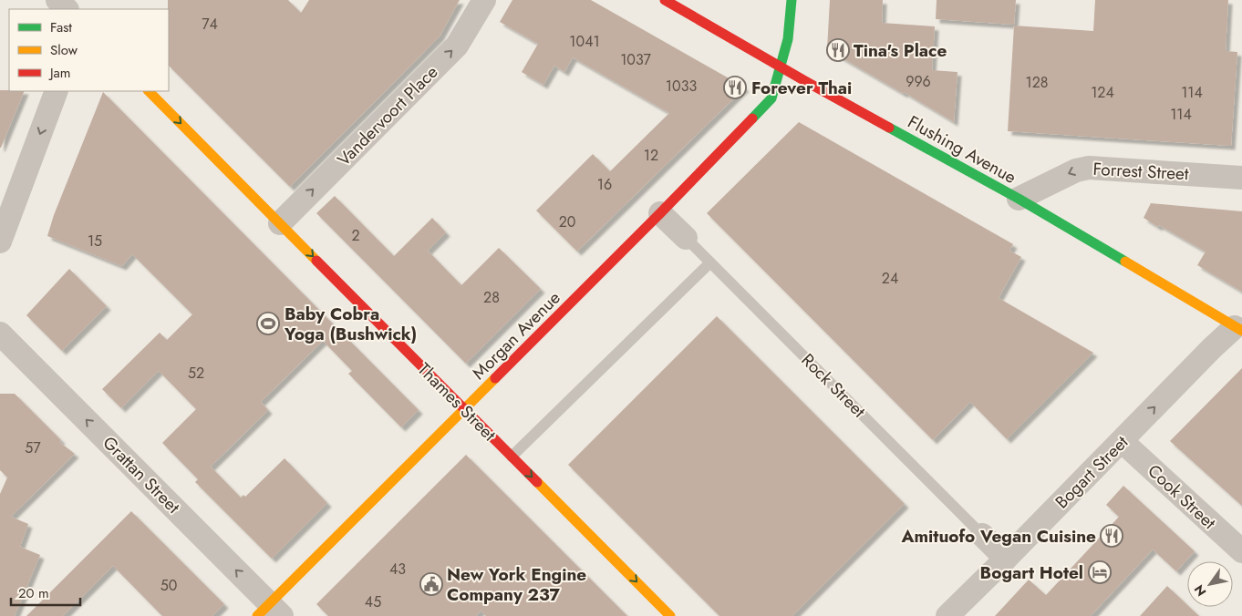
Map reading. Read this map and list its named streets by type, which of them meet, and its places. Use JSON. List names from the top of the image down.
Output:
{
  "streets": {
    "street": [
      "Vandervoort Place",
      "Flushing Avenue",
      "Forrest Street",
      "Morgan Avenue",
      "Rock Street",
      "Thames Street",
      "Bogart Street",
      "Grattan Street",
      "Cook Street"
    ]
  },
  "crossings": [
    ["Vandervoort Place", "Thames Street"],
    ["Flushing Avenue", "Forrest Street"],
    ["Flushing Avenue", "Morgan Avenue"],
    ["Flushing Avenue", "Bogart Street"],
    ["Morgan Avenue", "Rock Street"],
    ["Morgan Avenue", "Thames Street"],
    ["Morgan Avenue", "Grattan Street"],
    ["Rock Street", "Bogart Street"],
    ["Bogart Street", "Cook Street"]
  ],
  "one_way": [
    "Vandervoort Place",
    "Forrest Street",
    "Thames Street",
    "Bogart Street",
    "Grattan Street"
  ],
  "places": {
    "restaurant": ["Tina's Place", "Forever Thai", "Amituofo Vegan Cuisine"],
    "sports": ["Baby Cobra Yoga (Bushwick)"],
    "hotel": ["Bogart Hotel"],
    "public building": ["New York Engine Company 237"]
  },
  "house_numbers": [
    "74",
    "1041",
    "1037",
    "996",
    "128",
    "1033",
    "124",
    "114",
    "114",
    "12",
    "16",
    "20",
    "2",
    "15",
    "24",
    "28",
    "52",
    "57",
    "43",
    "50",
    "45"
  ],
  "legend": ["Fast", "Slow", "Jam"],
  "scale_bar": "20 m",
  "north": "bottom left"
}
